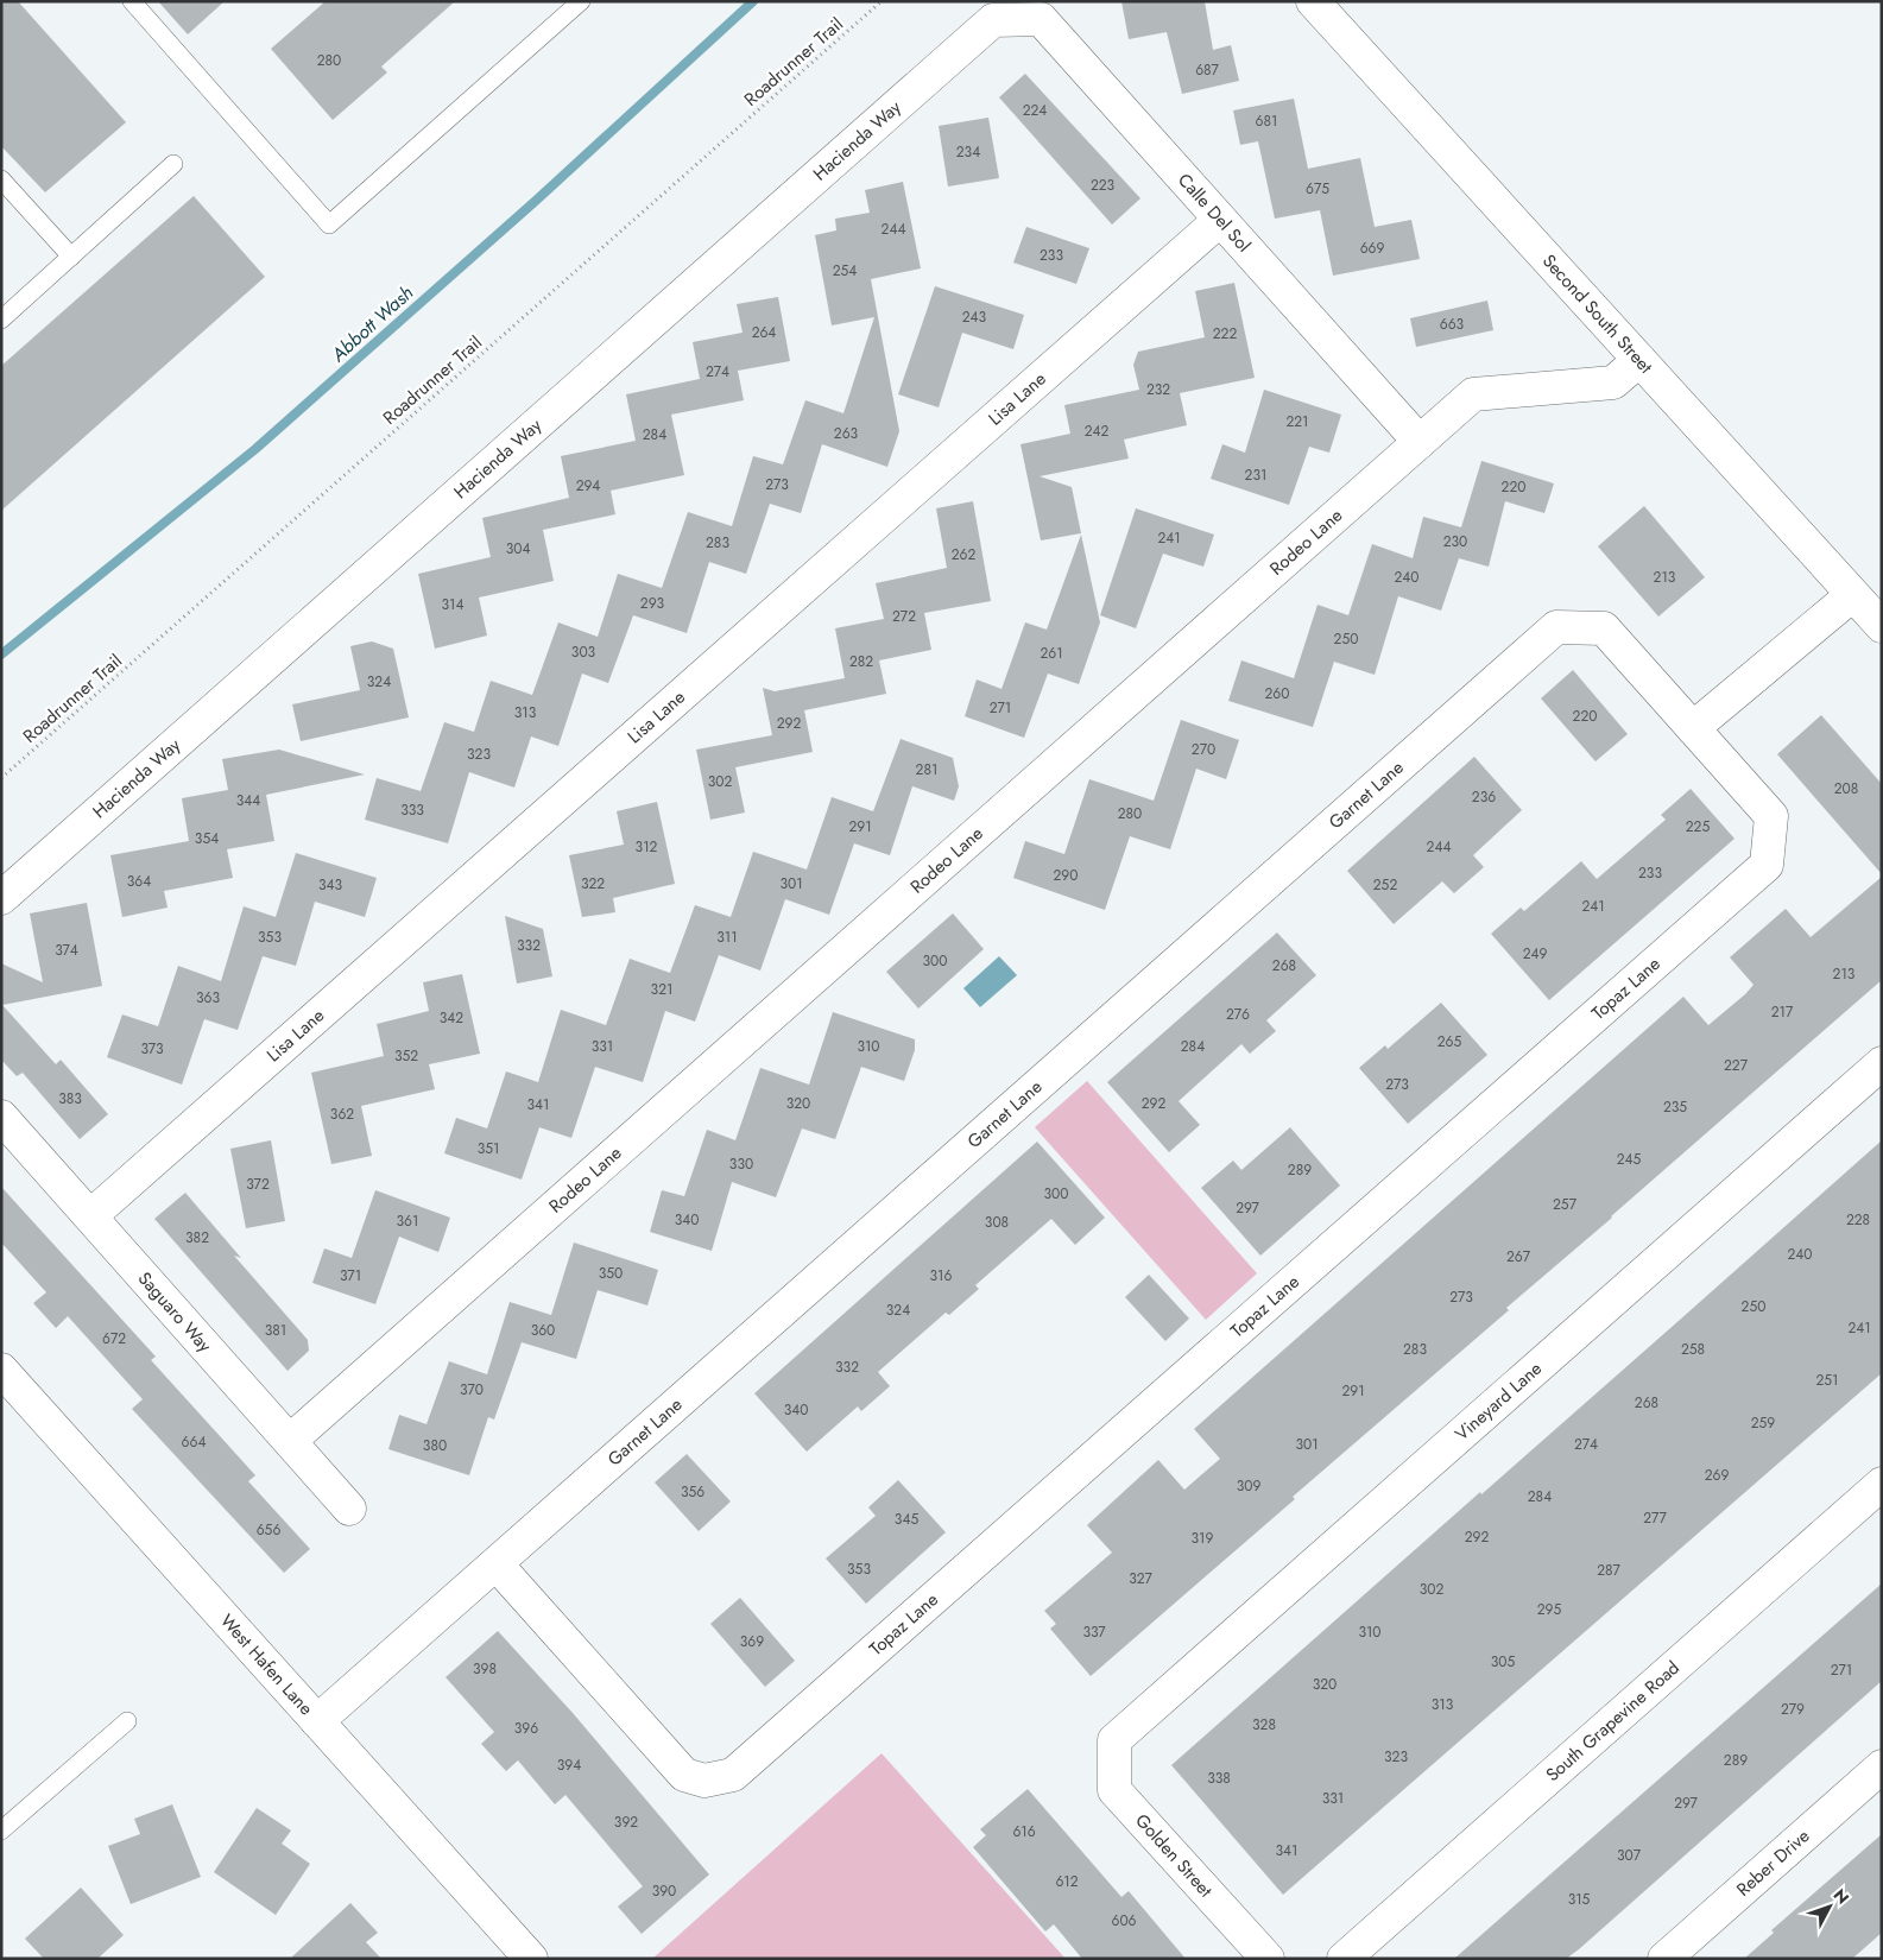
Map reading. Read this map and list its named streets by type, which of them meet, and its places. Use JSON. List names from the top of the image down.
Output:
{
  "streets": {
    "street": [
      "Hacienda Way",
      "Calle Del Sol",
      "Second South Street",
      "Lisa Lane",
      "Rodeo Lane",
      "Garnet Lane",
      "Topaz Lane",
      "Saguaro Way",
      "Vineyard Lane",
      "West Hafen Lane",
      "South Grapevine Road",
      "Golden Street",
      "Reber Drive"
    ],
    "path": ["Roadrunner Trail"]
  },
  "crossings": [
    ["Hacienda Way", "Calle Del Sol"],
    ["Calle Del Sol", "Lisa Lane"],
    ["Calle Del Sol", "Rodeo Lane"],
    ["Second South Street", "Rodeo Lane"],
    ["Lisa Lane", "Saguaro Way"],
    ["Rodeo Lane", "Saguaro Way"],
    ["Garnet Lane", "Topaz Lane"],
    ["Garnet Lane", "West Hafen Lane"],
    ["Vineyard Lane", "Golden Street"]
  ],
  "water": ["Abbott Wash"],
  "house_numbers": [
    "280",
    "687",
    "224",
    "681",
    "234",
    "223",
    "675",
    "244",
    "669",
    "233",
    "254",
    "243",
    "663",
    "264",
    "222",
    "274",
    "232",
    "221",
    "242",
    "263",
    "284",
    "231",
    "273",
    "294",
    "220",
    "241",
    "230",
    "283",
    "304",
    "262",
    "240",
    "213",
    "293",
    "314",
    "272",
    "250",
    "303",
    "261",
    "282",
    "324",
    "260",
    "271",
    "313",
    "220",
    "292",
    "270",
    "323",
    "281",
    "302",
    "208",
    "236",
    "344",
    "333",
    "280",
    "291",
    "225",
    "354",
    "312",
    "244",
    "233",
    "290",
    "364",
    "322",
    "301",
    "343",
    "252",
    "241",
    "353",
    "311",
    "332",
    "374",
    "249",
    "300",
    "268",
    "213",
    "321",
    "363",
    "217",
    "276",
    "342",
    "265",
    "331",
    "310",
    "284",
    "373",
    "352",
    "227",
    "273",
    "383",
    "320",
    "292",
    "341",
    "235",
    "362",
    "351",
    "245",
    "330",
    "289",
    "372",
    "300",
    "257",
    "297",
    "340",
    "228",
    "361",
    "308",
    "382",
    "240",
    "267",
    "350",
    "371",
    "316",
    "273",
    "250",
    "324",
    "241",
    "381",
    "360",
    "672",
    "283",
    "258",
    "332",
    "251",
    "370",
    "291",
    "268",
    "340",
    "259",
    "664",
    "301",
    "274",
    "380",
    "269",
    "309",
    "356",
    "284",
    "277",
    "345",
    "656",
    "292",
    "319",
    "353",
    "287",
    "327",
    "302",
    "295",
    "337",
    "310",
    "369",
    "305",
    "398",
    "271",
    "320",
    "313",
    "279",
    "328",
    "396",
    "323",
    "289",
    "394",
    "338",
    "331",
    "297",
    "392",
    "616",
    "341",
    "307",
    "612",
    "390",
    "315",
    "606"
  ],
  "north": "top right"
}
